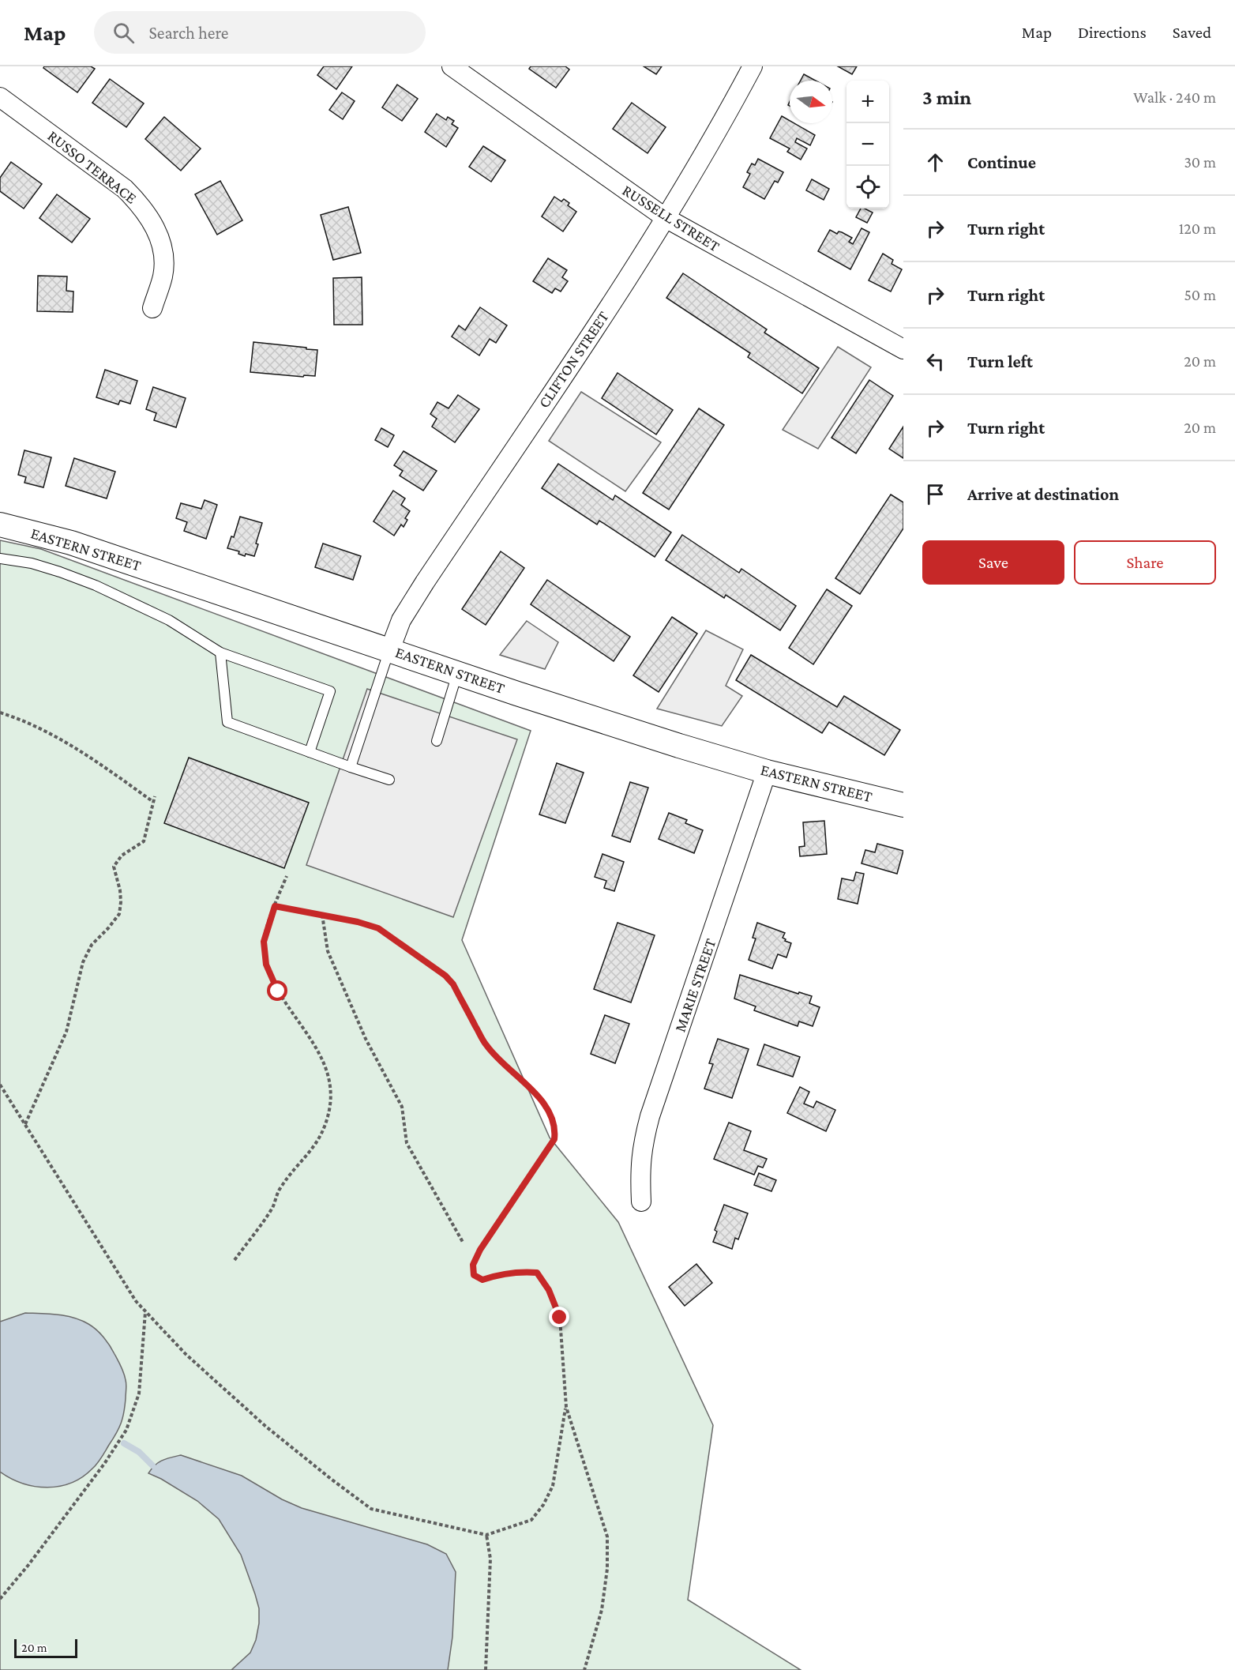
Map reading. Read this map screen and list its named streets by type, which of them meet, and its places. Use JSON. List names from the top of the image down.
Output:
{
  "streets": {
    "street": [
      "RUSSO TERRACE",
      "RUSSELL STREET",
      "CLIFTON STREET",
      "EASTERN STREET",
      "MARIE STREET"
    ]
  },
  "crossings": [
    ["RUSSELL STREET", "CLIFTON STREET"],
    ["CLIFTON STREET", "EASTERN STREET"],
    ["EASTERN STREET", "MARIE STREET"]
  ],
  "scale_bar": "20 m",
  "north": "right",
  "page": {
    "header": "Map",
    "search": "Search here",
    "nav": ["Map", "Directions", "Saved"],
    "heading": ["3 min", "Walk · 240 m"],
    "map_buttons": ["+", "−"],
    "list": [
      ["Continue", "30 m"],
      ["Turn right", "120 m"],
      ["Turn right", "50 m"],
      ["Turn left", "20 m"],
      ["Turn right", "20 m"],
      "Arrive at destination"
    ],
    "buttons": ["Save", "Share"],
    "scale": "20 m"
  }
}
